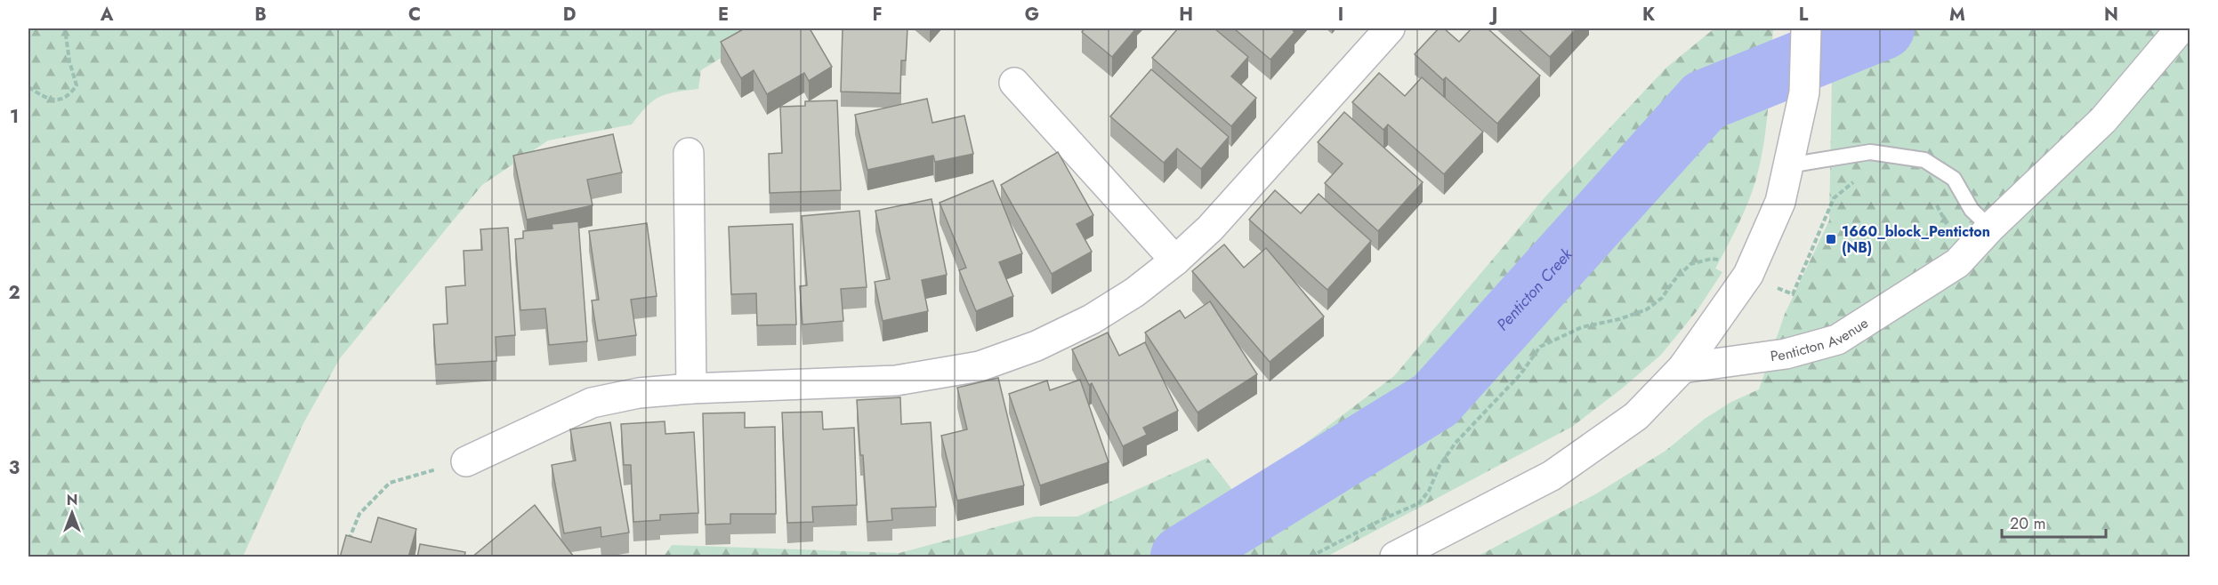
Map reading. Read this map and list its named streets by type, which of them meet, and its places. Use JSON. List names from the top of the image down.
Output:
{
  "streets": {
    "street": ["Penticton Avenue"]
  },
  "water": ["Penticton Creek"],
  "places": {
    "transit": ["1660_block_Penticton (NB)"]
  },
  "scale_bar": "20 m",
  "north": "top",
  "grid": {
    "columns": [
      "A",
      "B",
      "C",
      "D",
      "E",
      "F",
      "G",
      "H",
      "I",
      "J",
      "K",
      "L",
      "M",
      "N"
    ],
    "rows": ["1", "2", "3"]
  }
}
